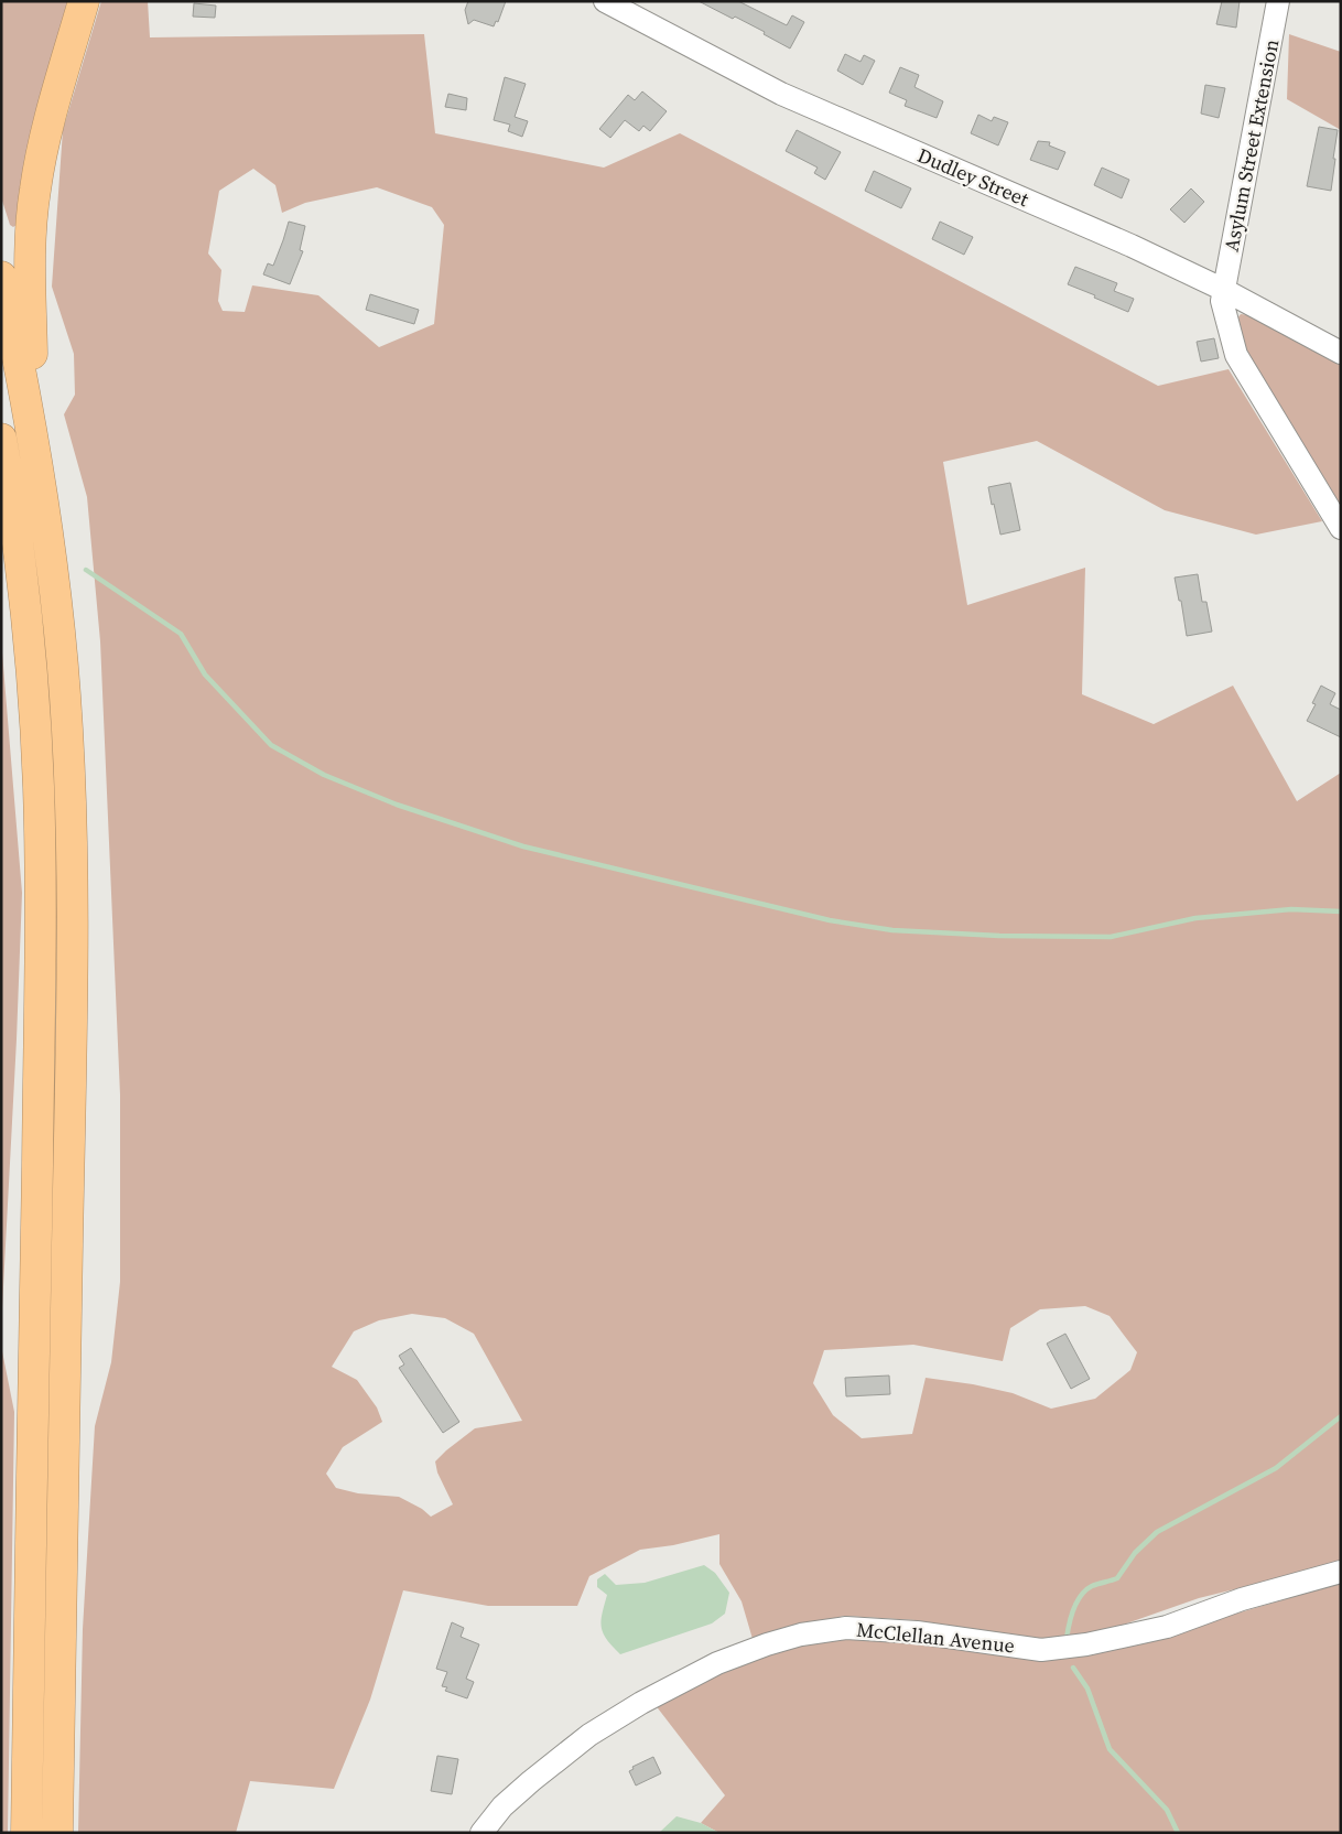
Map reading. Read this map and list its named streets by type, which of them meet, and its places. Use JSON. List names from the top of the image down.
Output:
{
  "streets": {
    "street": ["Asylum Street Extension", "Dudley Street", "McClellan Avenue"]
  },
  "crossings": [
    ["Asylum Street Extension", "Dudley Street"]
  ]
}
